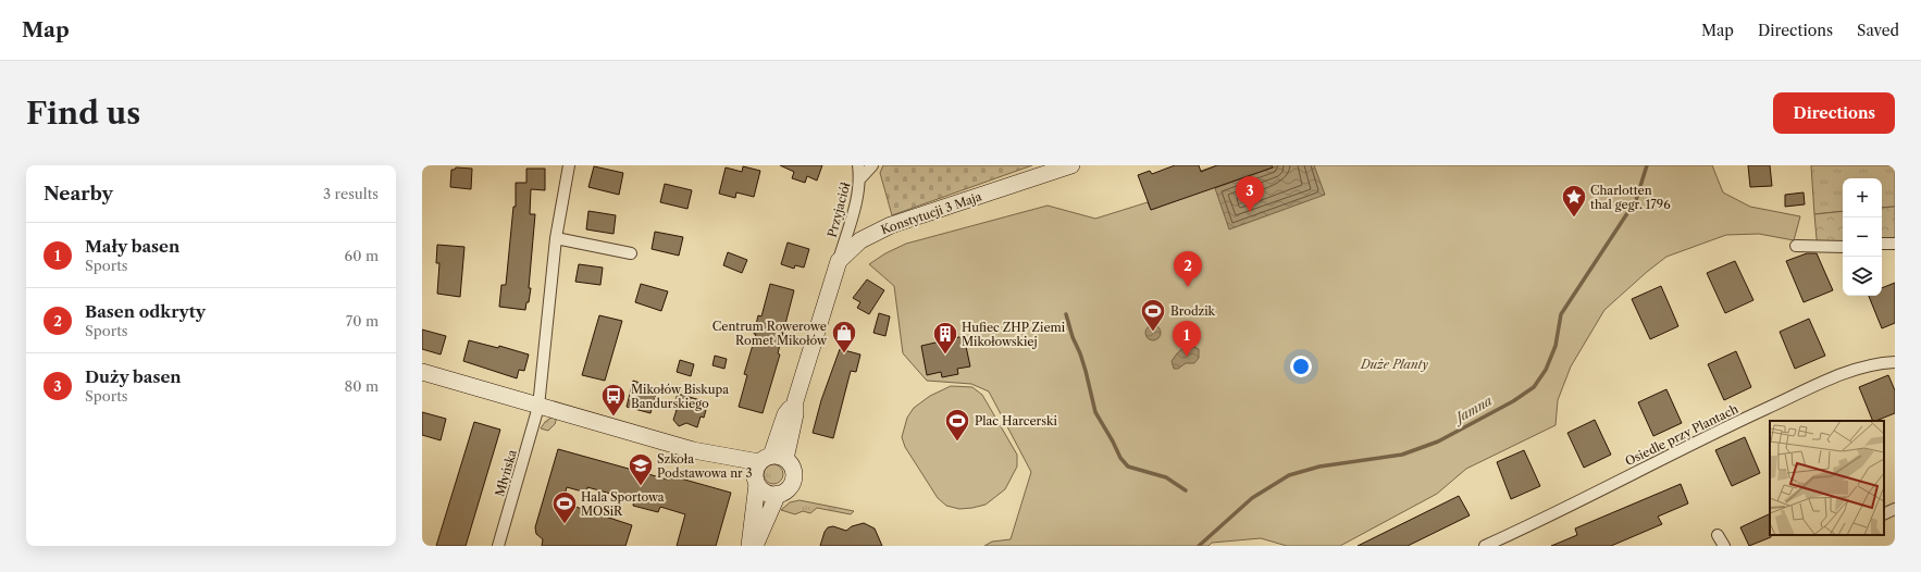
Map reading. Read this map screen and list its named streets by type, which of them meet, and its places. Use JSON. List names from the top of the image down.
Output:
{
  "streets": {
    "street": [
      "Przyjaciół",
      "Konstytucji 3 Maja",
      "Osiedle przy Plantach",
      "Młyńska"
    ]
  },
  "crossings": [
    ["Przyjaciół", "Konstytucji 3 Maja"]
  ],
  "water": ["Jamna"],
  "parks": ["Duże Planty"],
  "places": {
    "place": ["Charlotten thal gegr. 1796"],
    "sports": ["Brodzik", "Plac Harcerski", "Hala Sportowa MOSiR"],
    "shop": ["Centrum Rowerowe Romet Mikołów"],
    "building": ["Hufiec ZHP Ziemi Mikołowskiej"],
    "bus stop": ["Mikołów Biskupa Bandurskiego"],
    "school or university": ["Szkoła Podstawowa nr 3"]
  },
  "page": {
    "header": "Map",
    "nav": ["Map", "Directions", "Saved"],
    "buttons": "Directions",
    "title": "Find us",
    "heading": ["Nearby", "3 results"],
    "pins": ["3", "2", "1"],
    "map_buttons": ["+", "−"],
    "list": [
      {
        "mark": "1",
        "name": "Mały basen",
        "note": "Sports",
        "value": "60 m"
      },
      {
        "mark": "2",
        "name": "Basen odkryty",
        "note": "Sports",
        "value": "70 m"
      },
      {
        "mark": "3",
        "name": "Duży basen",
        "note": "Sports",
        "value": "80 m"
      }
    ]
  }
}
